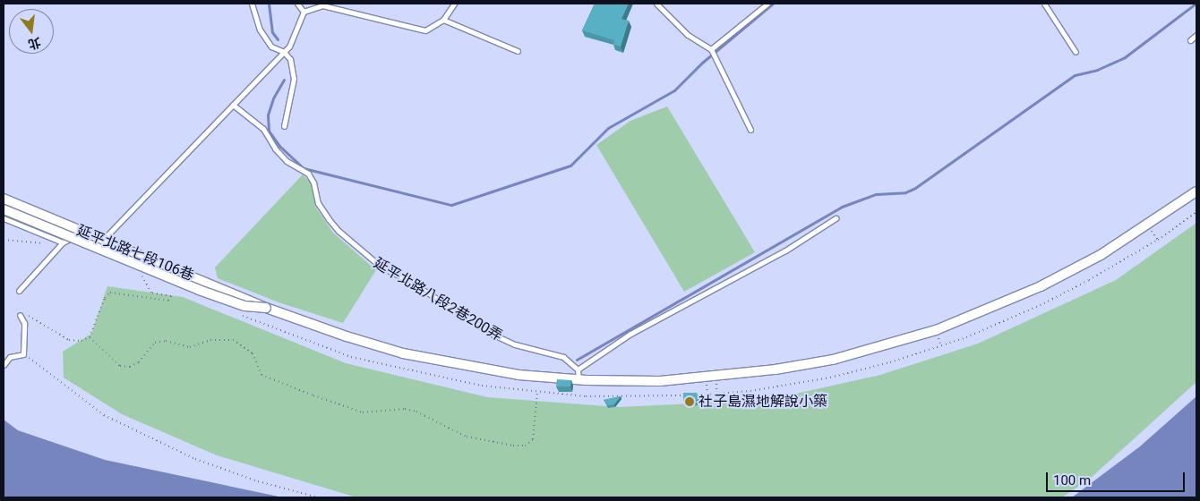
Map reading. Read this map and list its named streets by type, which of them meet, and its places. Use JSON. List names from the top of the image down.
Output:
{
  "streets": {
    "street": ["延平北路七段106巷"],
    "lane": ["延平北路八段2巷200弄"]
  },
  "places": ["社子島濕地解說小築"],
  "scale_bar": "100 m",
  "north": "bottom"
}
